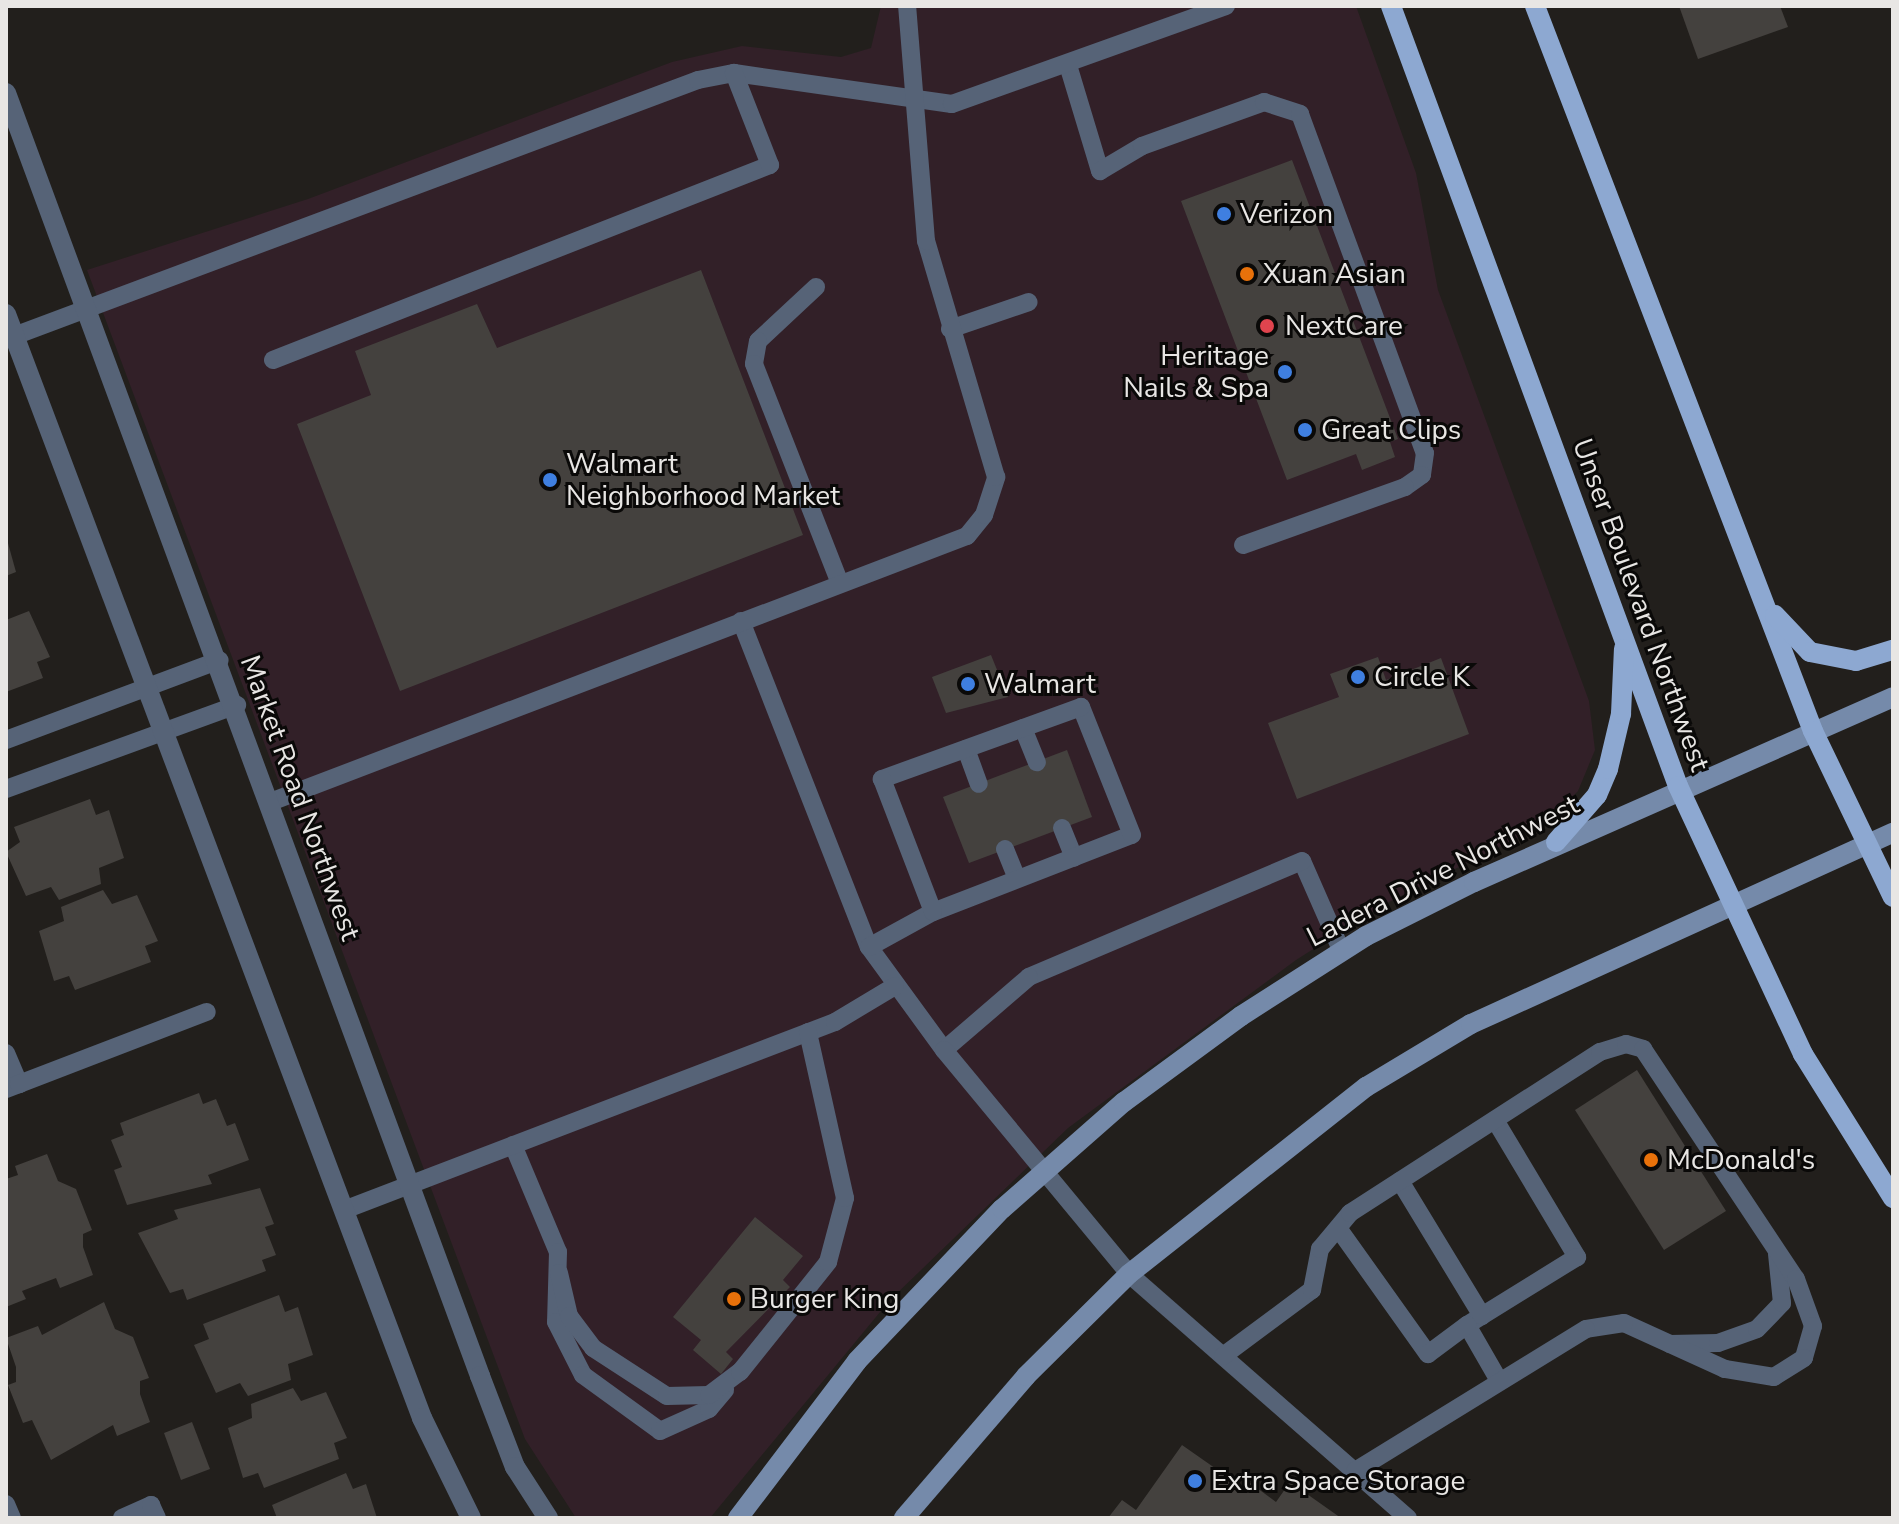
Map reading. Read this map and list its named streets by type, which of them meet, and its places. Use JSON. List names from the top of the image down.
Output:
{
  "streets": {
    "main road": ["Unser Boulevard Northwest", "Ladera Drive Northwest"],
    "street": ["Market Road Northwest"]
  },
  "crossings": [
    ["Unser Boulevard Northwest", "Ladera Drive Northwest"]
  ],
  "places": [
    "Verizon",
    "Xuan Asian",
    "NextCare",
    "Heritage Nails & Spa",
    "Great Clips",
    "Walmart Neighborhood Market",
    "Circle K",
    "Walmart",
    "McDonald's",
    "Burger King",
    "Extra Space Storage"
  ]
}
